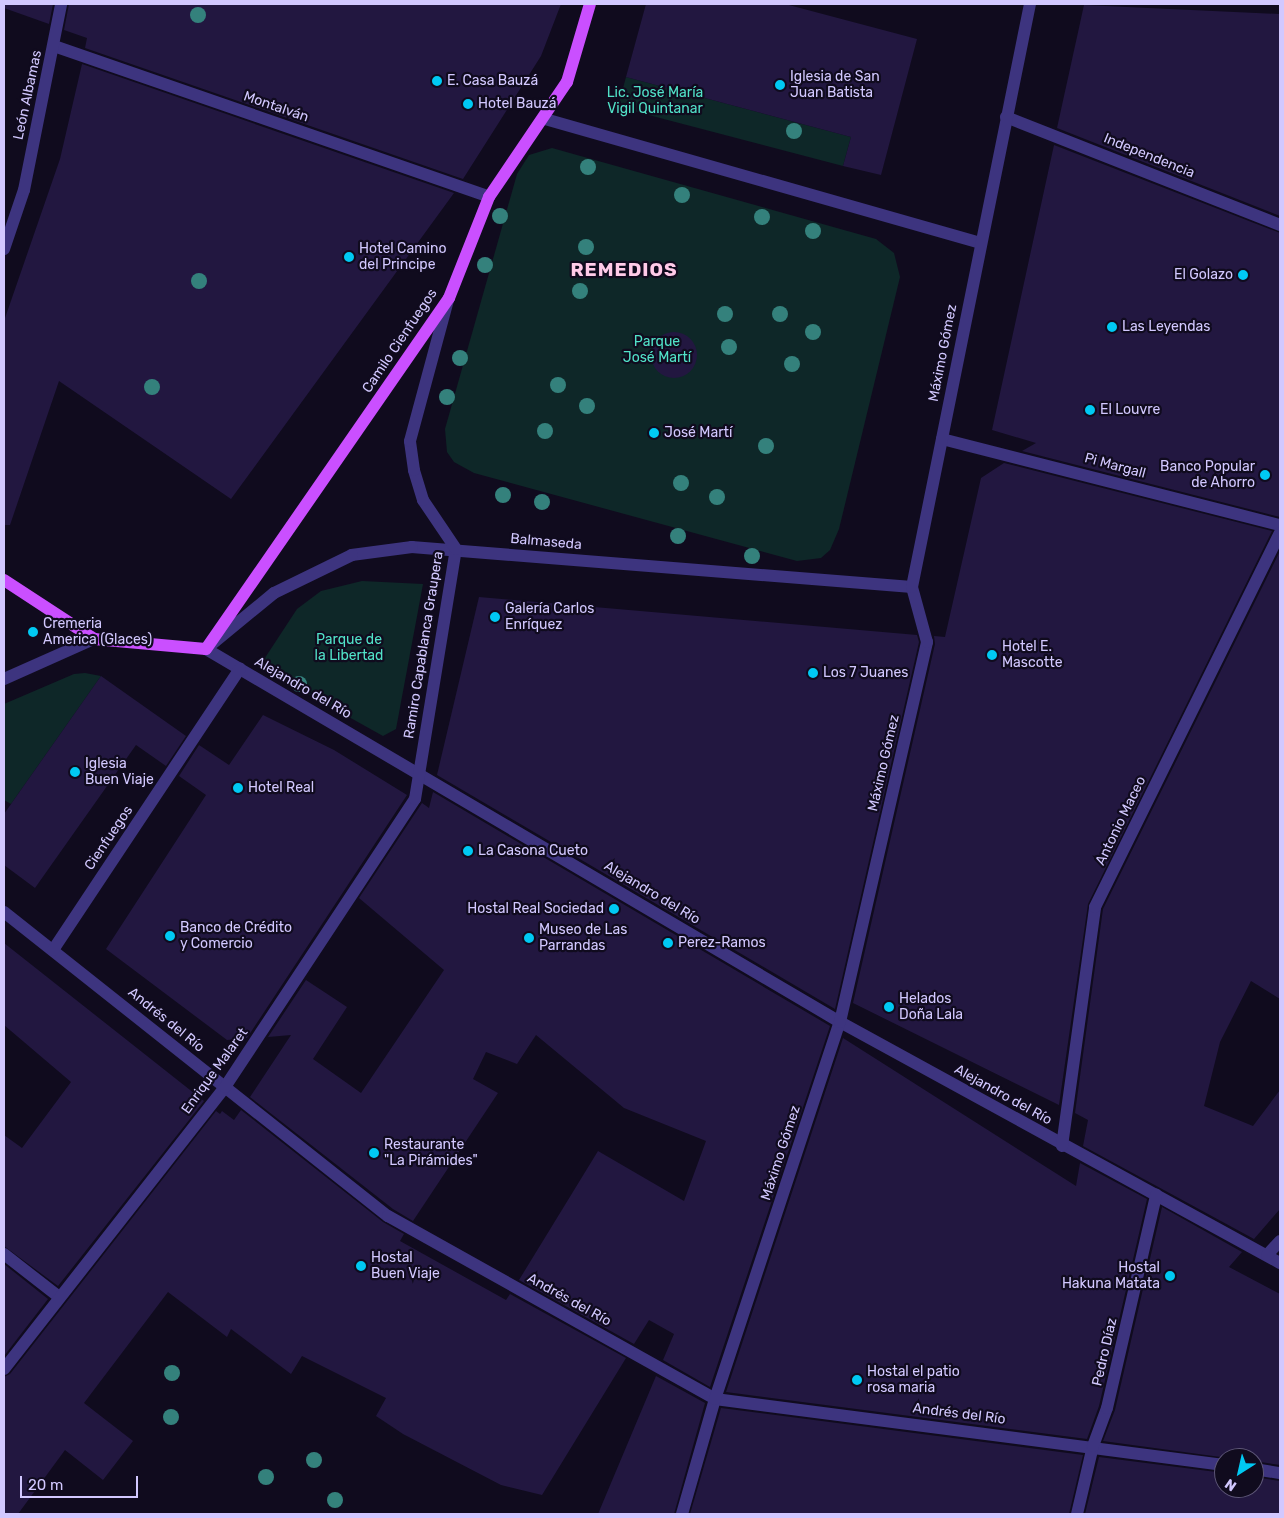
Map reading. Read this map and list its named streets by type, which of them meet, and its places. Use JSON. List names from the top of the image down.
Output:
{
  "streets": {
    "main road": ["Camilo Cienfuegos", "Alejandro del Río"],
    "street": [
      "León Albamas",
      "Montalván",
      "Independencia",
      "Máximo Gómez",
      "Pi Margall",
      "Balmaseda",
      "Ramiro Capablanca Graupera",
      "Antonio Maceo",
      "Cienfuegos",
      "Andrés del Río",
      "Enrique Malaret",
      "Pedro Díaz"
    ]
  },
  "crossings": [
    ["León Albamas", "Montalván"],
    ["Montalván", "Camilo Cienfuegos"],
    ["Independencia", "Máximo Gómez"],
    ["Camilo Cienfuegos", "Balmaseda"],
    ["Camilo Cienfuegos", "Ramiro Capablanca Graupera"],
    ["Camilo Cienfuegos", "Alejandro del Río"],
    ["Máximo Gómez", "Pi Margall"],
    ["Máximo Gómez", "Balmaseda"],
    ["Máximo Gómez", "Alejandro del Río"],
    ["Máximo Gómez", "Andrés del Río"],
    ["Balmaseda", "Ramiro Capablanca Graupera"],
    ["Balmaseda", "Alejandro del Río"],
    ["Ramiro Capablanca Graupera", "Alejandro del Río"],
    ["Ramiro Capablanca Graupera", "Enrique Malaret"],
    ["Alejandro del Río", "Antonio Maceo"],
    ["Alejandro del Río", "Cienfuegos"],
    ["Alejandro del Río", "Enrique Malaret"],
    ["Alejandro del Río", "Pedro Díaz"],
    ["Cienfuegos", "Andrés del Río"],
    ["Andrés del Río", "Enrique Malaret"],
    ["Andrés del Río", "Pedro Díaz"]
  ],
  "districts": ["REMEDIOS"],
  "parks": ["Lic. José María Vigil Quintanar", "Parque José Martí", "Parque de la Libertad"],
  "places": [
    "E. Casa Bauzá",
    "Iglesia de San Juan Batista",
    "Hotel Bauzá",
    "Hotel Camino del Principe",
    "El Golazo",
    "Las Leyendas",
    "El Louvre",
    "José Martí",
    "Banco Popular de Ahorro",
    "Galería Carlos Enríquez",
    "Cremeria America (Glaces)",
    "Hotel E. Mascotte",
    "Los 7 Juanes",
    "Iglesia Buen Viaje",
    "Hotel Real",
    "La Casona Cueto",
    "Hostal Real Sociedad",
    "Banco de Crédito y Comercio",
    "Museo de Las Parrandas",
    "Perez-Ramos",
    "Helados Doña Lala",
    "Restaurante \"La Pirámides\"",
    "Hostal Buen Viaje",
    "Hostal Hakuna Matata",
    "Hostal el patio rosa maria"
  ],
  "scale_bar": "20 m",
  "north": "bottom left"
}
